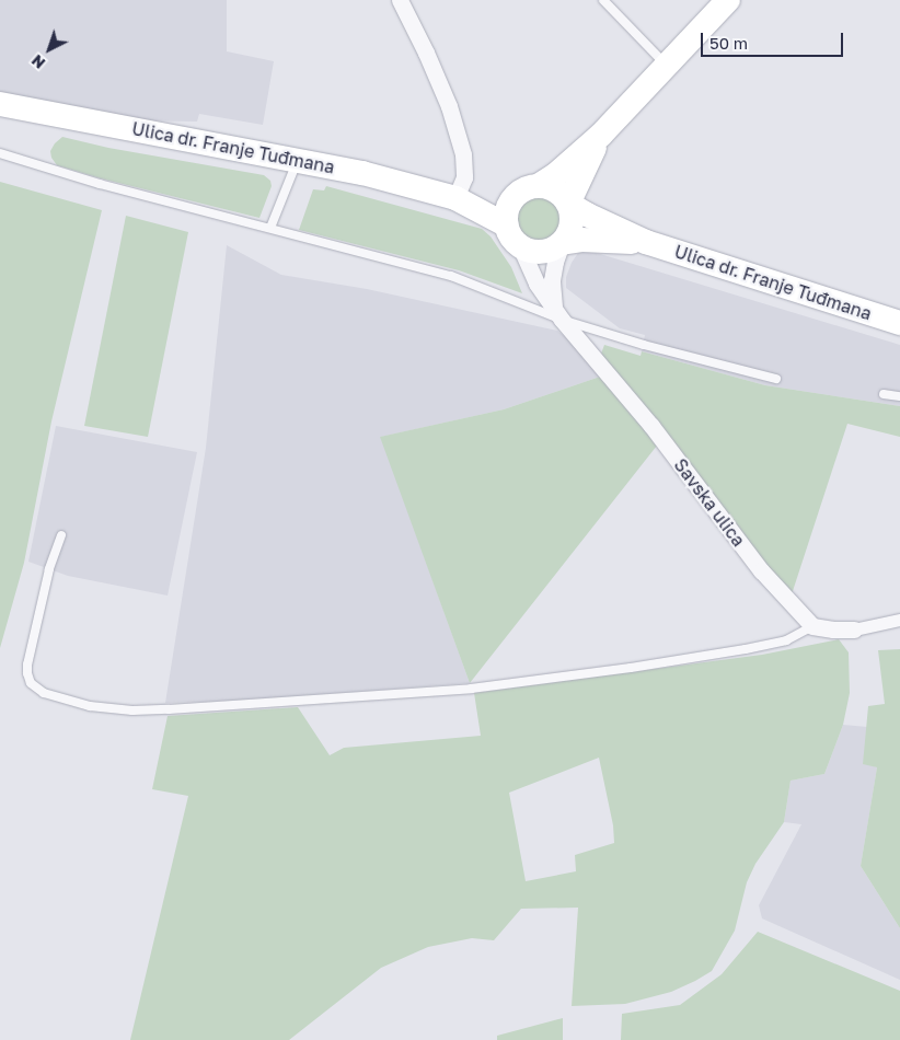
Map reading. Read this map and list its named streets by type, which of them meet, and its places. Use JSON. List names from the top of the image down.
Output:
{
  "streets": {
    "main road": ["Ulica dr. Franje Tuđmana"],
    "street": ["Savska ulica"]
  },
  "crossings": [
    ["Ulica dr. Franje Tuđmana", "Savska ulica"]
  ],
  "scale_bar": "50 m",
  "north": "bottom left"
}
